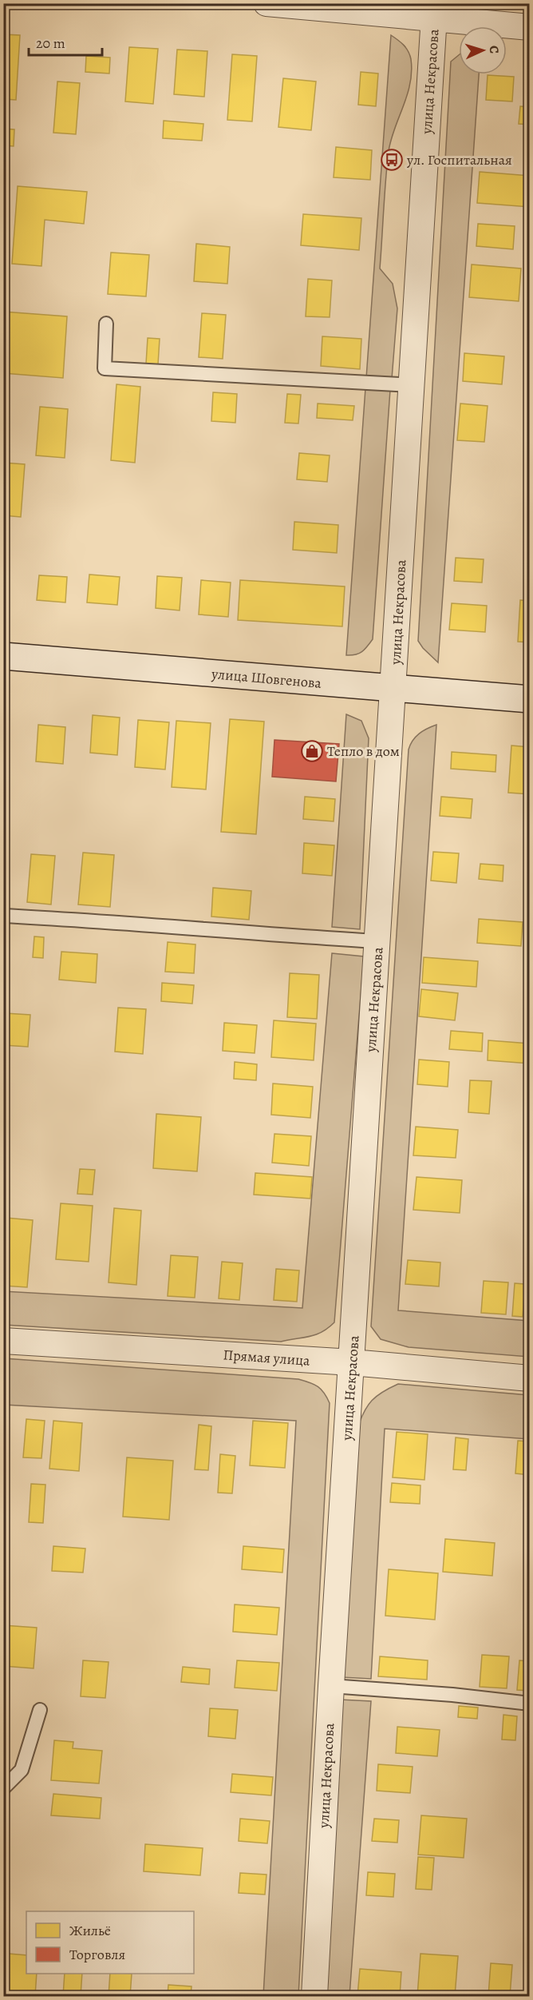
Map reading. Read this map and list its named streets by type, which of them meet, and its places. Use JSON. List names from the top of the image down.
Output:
{
  "streets": {
    "main road": ["улица Шовгенова"],
    "street": ["улица Некрасова", "Прямая улица"]
  },
  "crossings": [
    ["улица Некрасова", "улица Шовгенова"],
    ["улица Некрасова", "Прямая улица"]
  ],
  "places": {
    "bus stop": ["ул. Госпитальная"],
    "shop": ["Тепло в дом"]
  },
  "legend": ["Жильё", "Торговля"],
  "scale_bar": "20 m",
  "north": "right"
}
